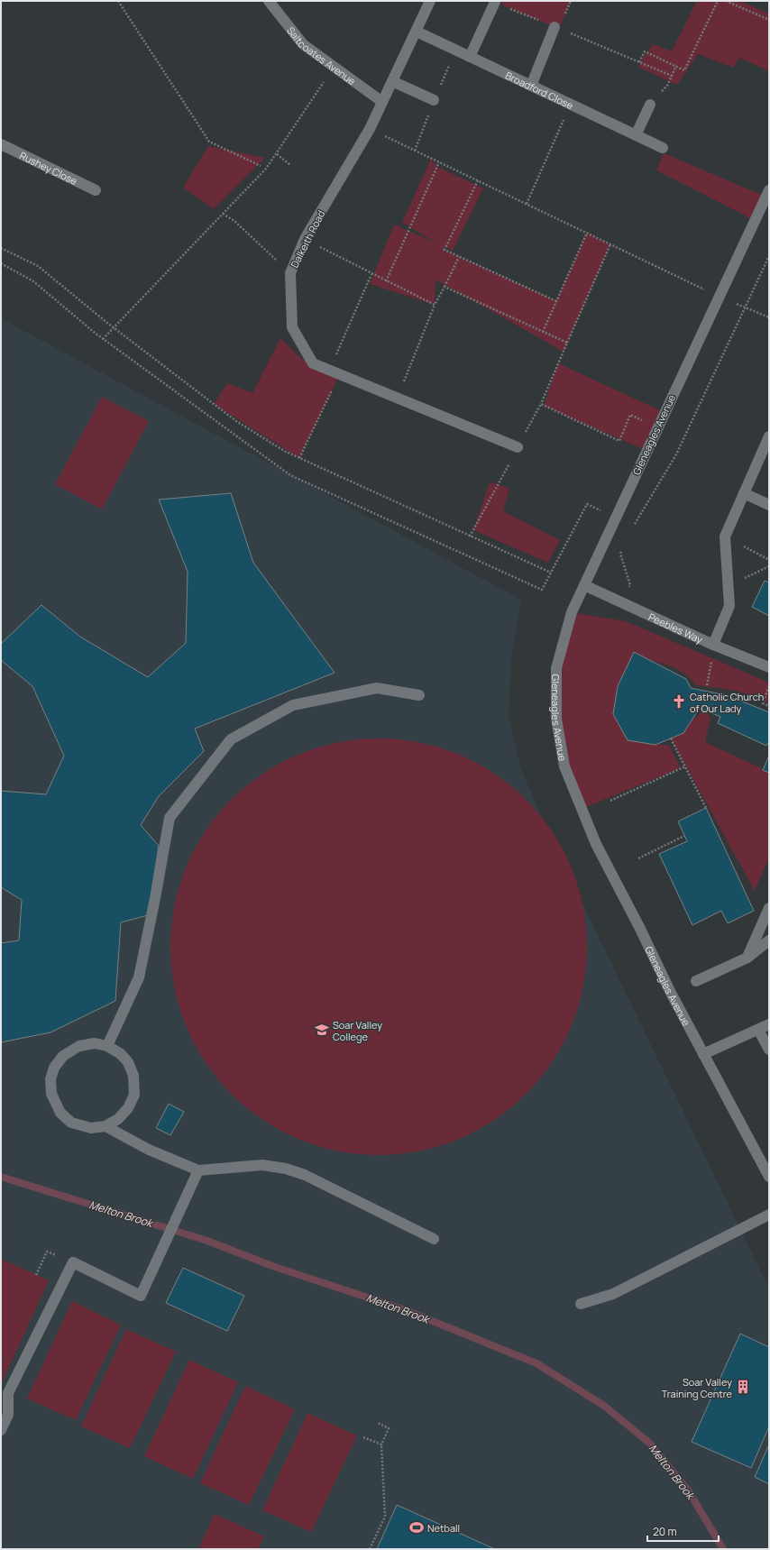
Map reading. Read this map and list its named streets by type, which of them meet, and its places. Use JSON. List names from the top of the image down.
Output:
{
  "streets": {
    "street": [
      "Saltcoates Avenue",
      "Broadford Close",
      "Rushey Close",
      "Dalkeith Road",
      "Gleneagles Avenue",
      "Peebles Way"
    ]
  },
  "crossings": [
    ["Saltcoates Avenue", "Dalkeith Road"],
    ["Broadford Close", "Dalkeith Road"],
    ["Gleneagles Avenue", "Peebles Way"]
  ],
  "water": ["Melton Brook"],
  "places": {
    "church": ["Catholic Church of Our Lady"],
    "school or university": ["Soar Valley College"],
    "building": ["Soar Valley Training Centre"],
    "sports": ["Netball"]
  },
  "scale_bar": "20 m"
}
